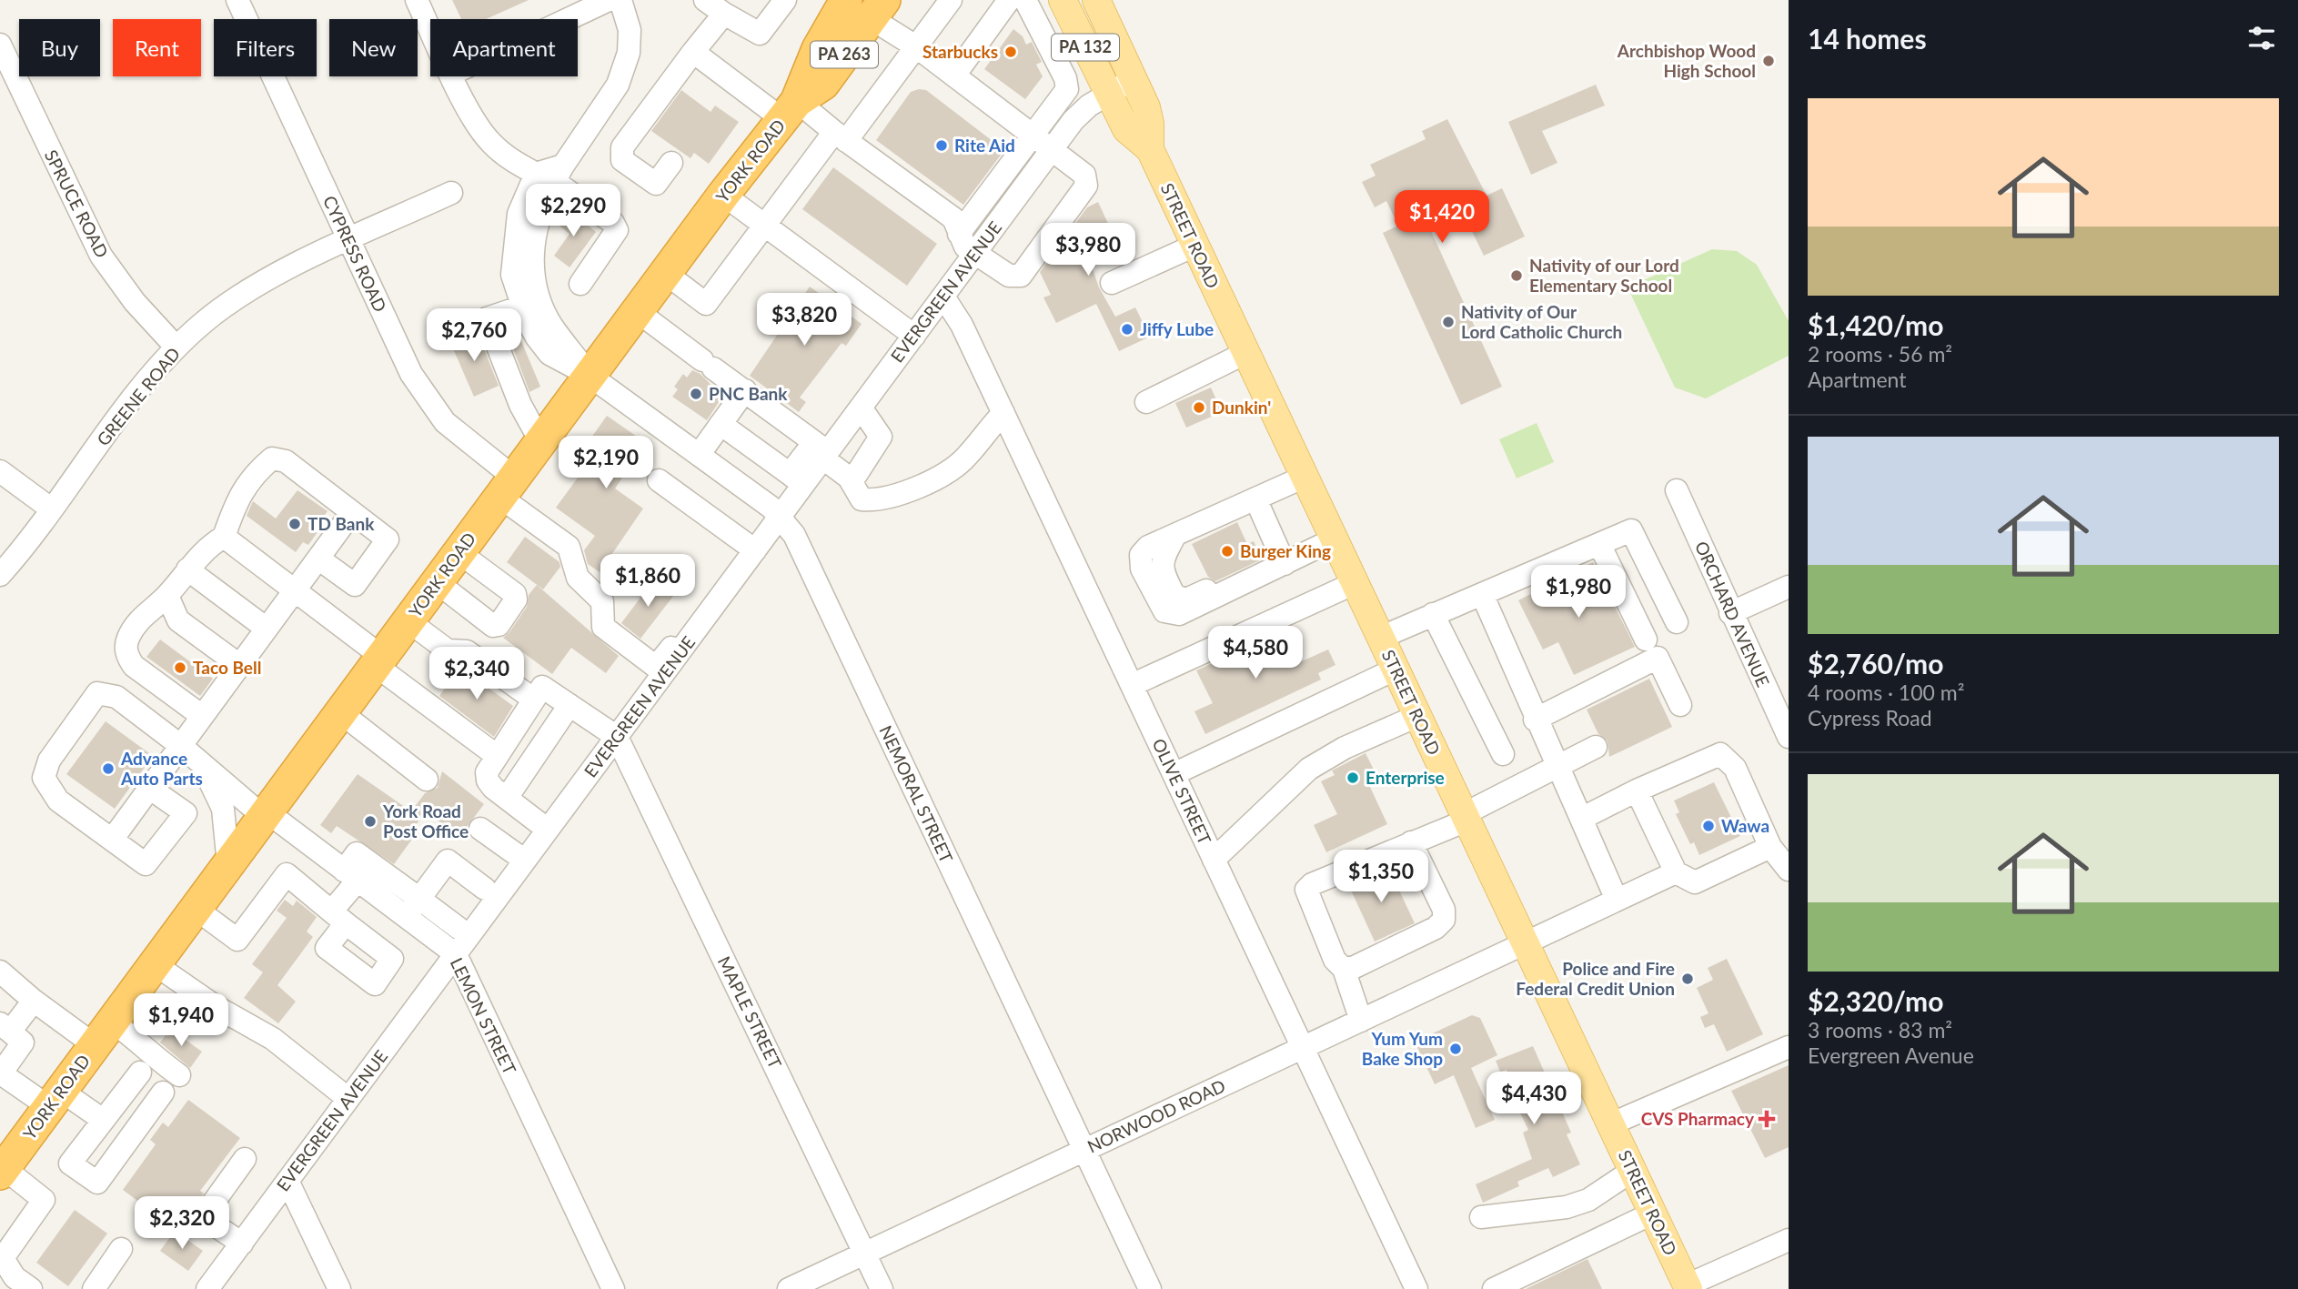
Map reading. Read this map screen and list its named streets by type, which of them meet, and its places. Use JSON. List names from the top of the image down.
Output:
{
  "streets": {
    "highway": ["PA 263", "YORK ROAD"],
    "main road": ["PA 132", "STREET ROAD"],
    "street": [
      "SPRUCE ROAD",
      "CYPRESS ROAD",
      "EVERGREEN AVENUE",
      "GREENE ROAD",
      "ORCHARD AVENUE",
      "OLIVE STREET",
      "NEMORAL STREET",
      "MAPLE STREET",
      "LEMON STREET",
      "NORWOOD ROAD"
    ]
  },
  "crossings": [
    ["YORK ROAD", "CYPRESS ROAD"],
    ["YORK ROAD", "NEMORAL STREET"],
    ["YORK ROAD", "LEMON STREET"],
    ["SPRUCE ROAD", "GREENE ROAD"],
    ["STREET ROAD", "EVERGREEN AVENUE"],
    ["STREET ROAD", "NORWOOD ROAD"],
    ["CYPRESS ROAD", "EVERGREEN AVENUE"],
    ["CYPRESS ROAD", "GREENE ROAD"],
    ["EVERGREEN AVENUE", "OLIVE STREET"],
    ["EVERGREEN AVENUE", "NEMORAL STREET"],
    ["EVERGREEN AVENUE", "MAPLE STREET"],
    ["EVERGREEN AVENUE", "LEMON STREET"],
    ["OLIVE STREET", "NORWOOD ROAD"],
    ["NEMORAL STREET", "NORWOOD ROAD"],
    ["MAPLE STREET", "NORWOOD ROAD"]
  ],
  "places": {
    "other": [
      "Starbucks",
      "Archbishop Wood High School",
      "Rite Aid",
      "Nativity of our Lord Elementary School",
      "Nativity of Our Lord Catholic Church",
      "Jiffy Lube",
      "PNC Bank",
      "Dunkin'",
      "TD Bank",
      "Burger King",
      "Taco Bell",
      "Advance Auto Parts",
      "Enterprise",
      "York Road Post Office",
      "Wawa",
      "Police and Fire Federal Credit Union",
      "Yum Yum Bake Shop"
    ],
    "health": ["CVS Pharmacy"]
  },
  "page": {
    "heading": "14 homes",
    "chip": [
      "Buy",
      "Rent",
      "Filters",
      "New",
      "Apartment"
    ],
    "list": [
      {
        "name": "$1,420/mo",
        "note": "2 rooms · 56 m² · Apartment"
      },
      {
        "name": "$2,760/mo",
        "note": "4 rooms · 100 m² · Cypress Road"
      },
      {
        "name": "$2,320/mo",
        "note": "3 rooms · 83 m² · Evergreen Avenue"
      }
    ],
    "price": [
      "$2,290",
      "$1,420",
      "$3,980",
      "$3,820",
      "$2,760",
      "$2,190",
      "$1,860",
      "$1,980",
      "$4,580",
      "$2,340",
      "$1,350",
      "$1,940",
      "$4,430",
      "$2,320"
    ]
  }
}
